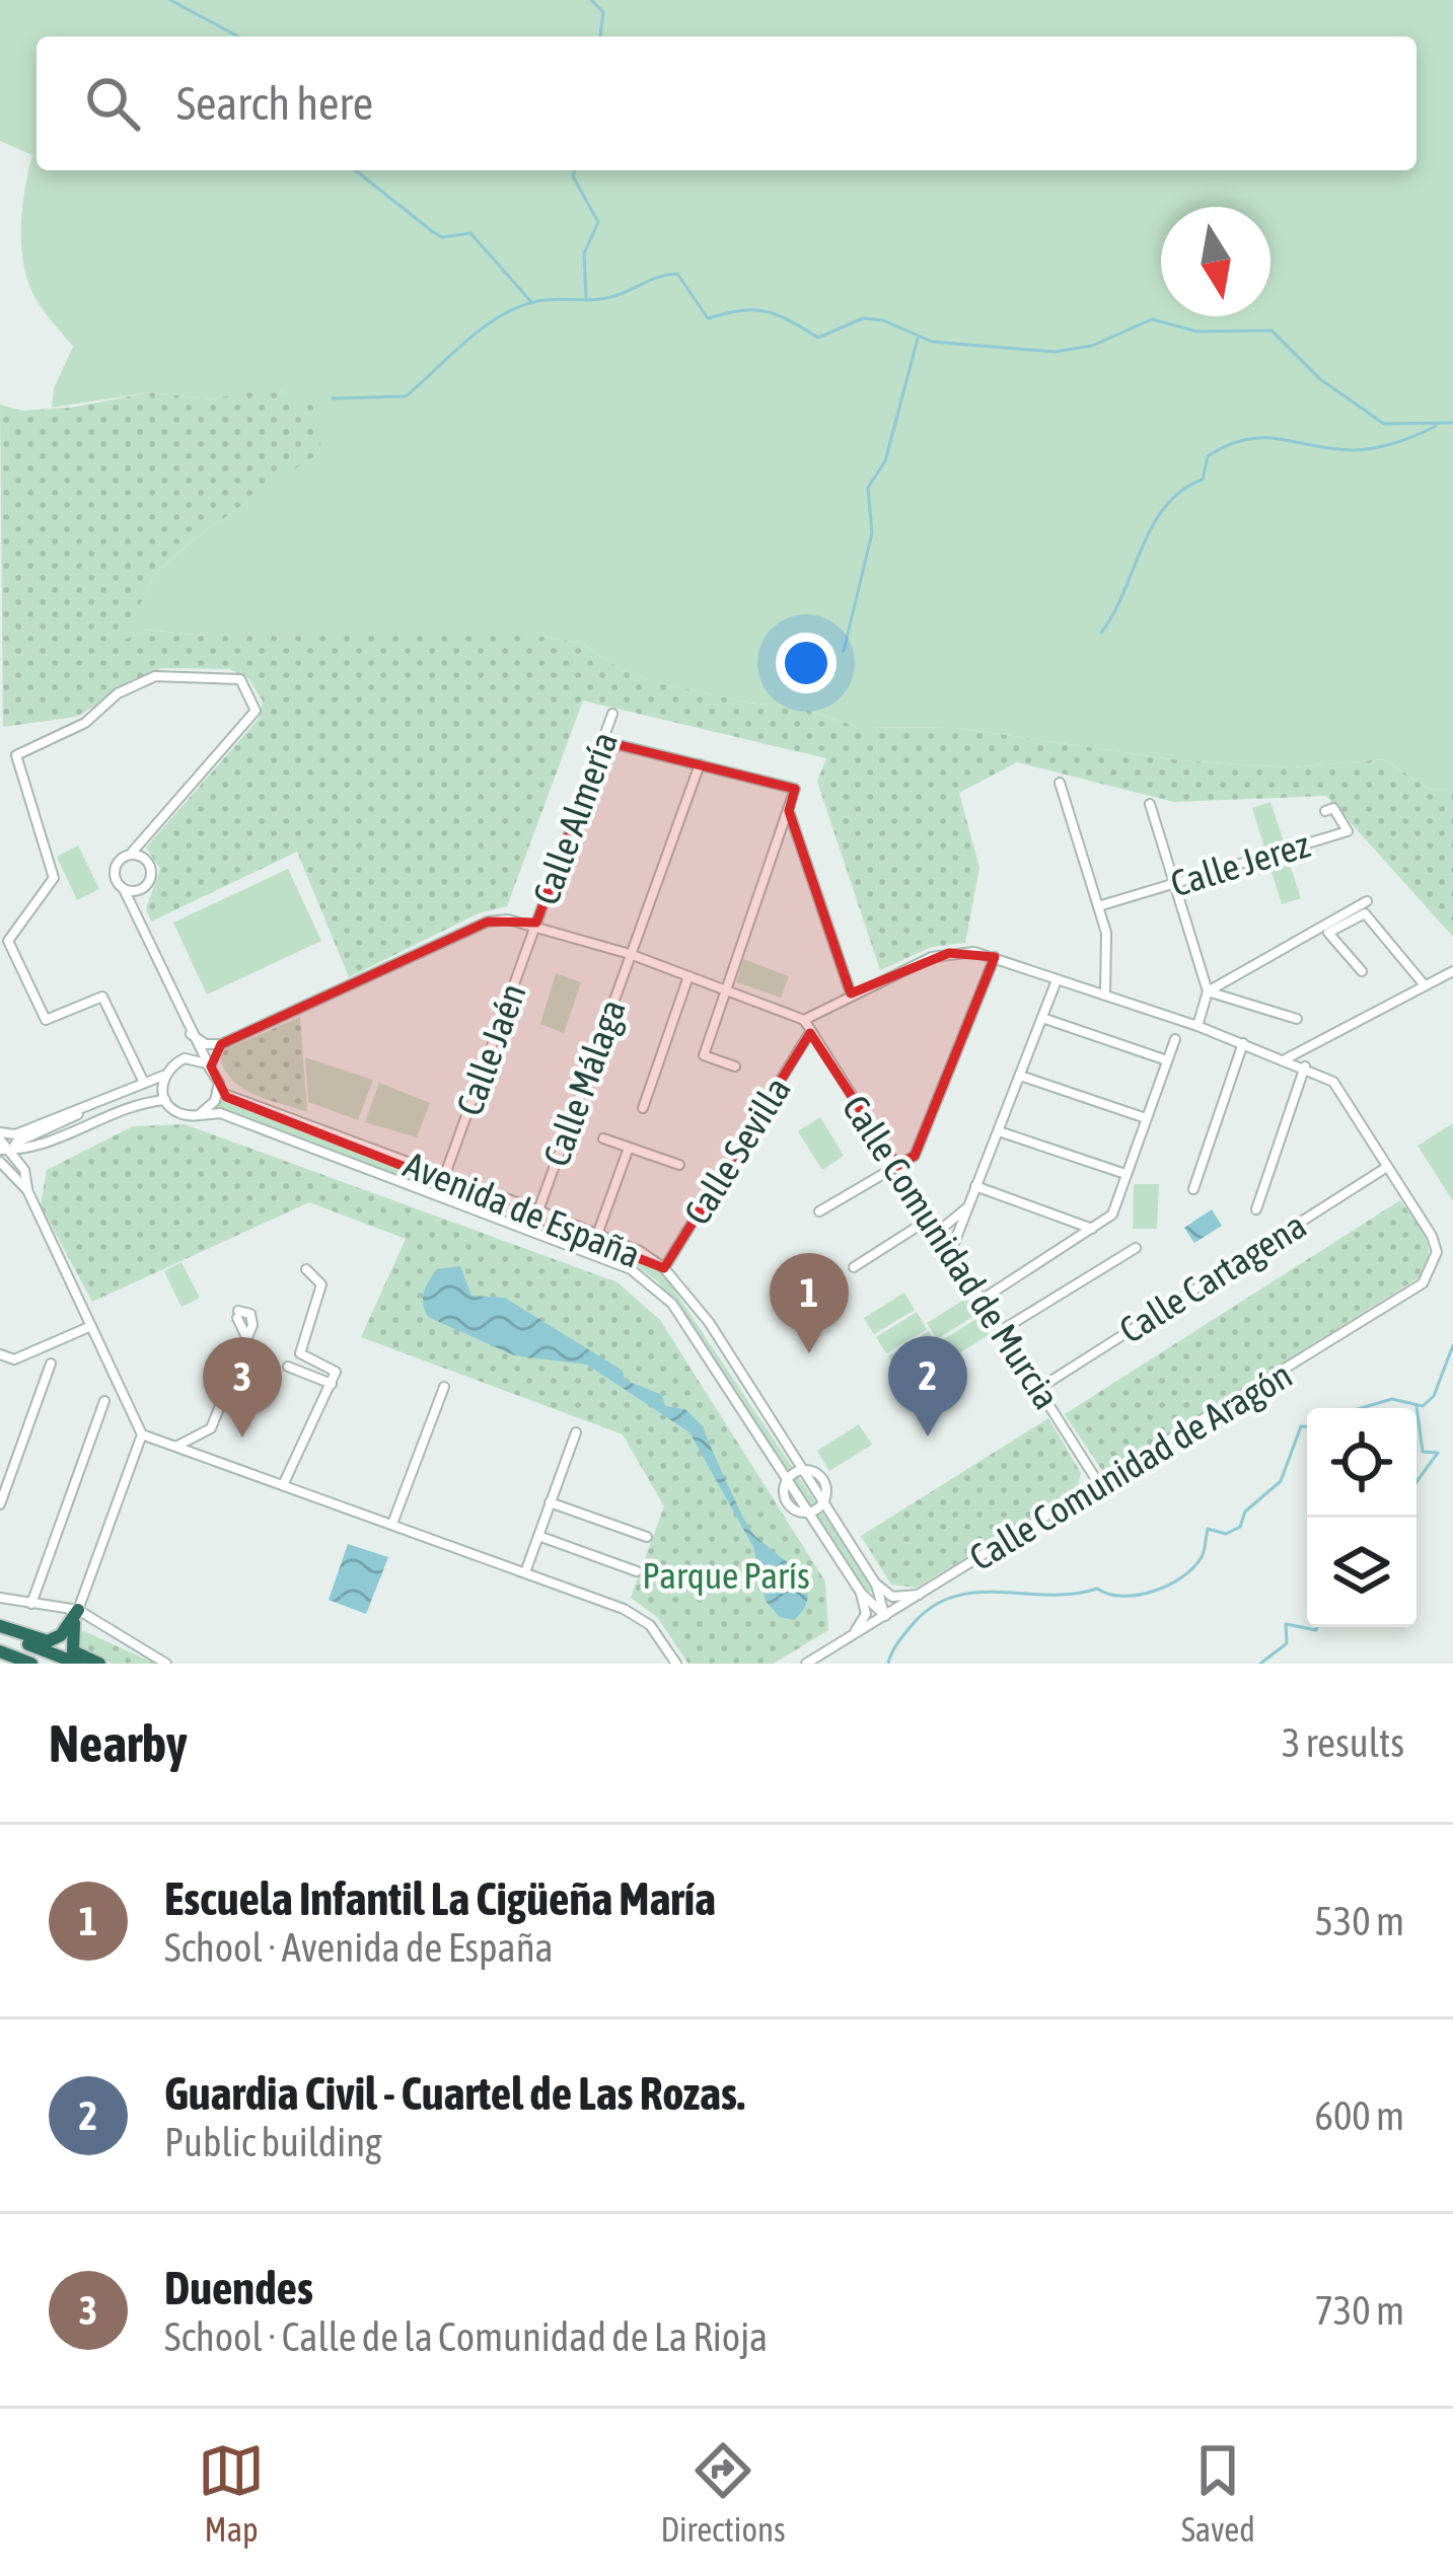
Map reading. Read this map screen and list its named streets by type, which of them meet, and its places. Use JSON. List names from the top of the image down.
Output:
{
  "streets": {
    "street": [
      "Calle Almería",
      "Calle Jerez",
      "Calle Jaén",
      "Calle Málaga",
      "Calle Sevilla",
      "Avenida de España",
      "Calle Comunidad de Murcia",
      "Calle Cartagena",
      "Calle Comunidad de Aragón"
    ]
  },
  "crossings": [
    ["Calle Almería", "Calle Jaén"],
    ["Calle Jaén", "Avenida de España"],
    ["Calle Málaga", "Avenida de España"],
    ["Calle Sevilla", "Avenida de España"],
    ["Calle Sevilla", "Calle Comunidad de Murcia"],
    ["Avenida de España", "Calle Comunidad de Aragón"],
    ["Calle Comunidad de Murcia", "Calle Cartagena"],
    ["Calle Comunidad de Murcia", "Calle Comunidad de Aragón"],
    ["Calle Cartagena", "Calle Comunidad de Aragón"]
  ],
  "parks": ["Parque París"],
  "north": "bottom",
  "page": {
    "search": "Search here",
    "pins": ["1", "2", "3"],
    "heading": ["Nearby", "3 results"],
    "list": [
      {
        "mark": "1",
        "name": "Escuela Infantil La Cigüeña María",
        "note": "School · Avenida de España",
        "value": "530 m"
      },
      {
        "mark": "2",
        "name": "Guardia Civil - Cuartel de Las Rozas.",
        "note": "Public building",
        "value": "600 m"
      },
      {
        "mark": "3",
        "name": "Duendes",
        "note": "School · Calle de la Comunidad de La Rioja",
        "value": "730 m"
      }
    ],
    "nav": ["Map", "Directions", "Saved"]
  }
}
